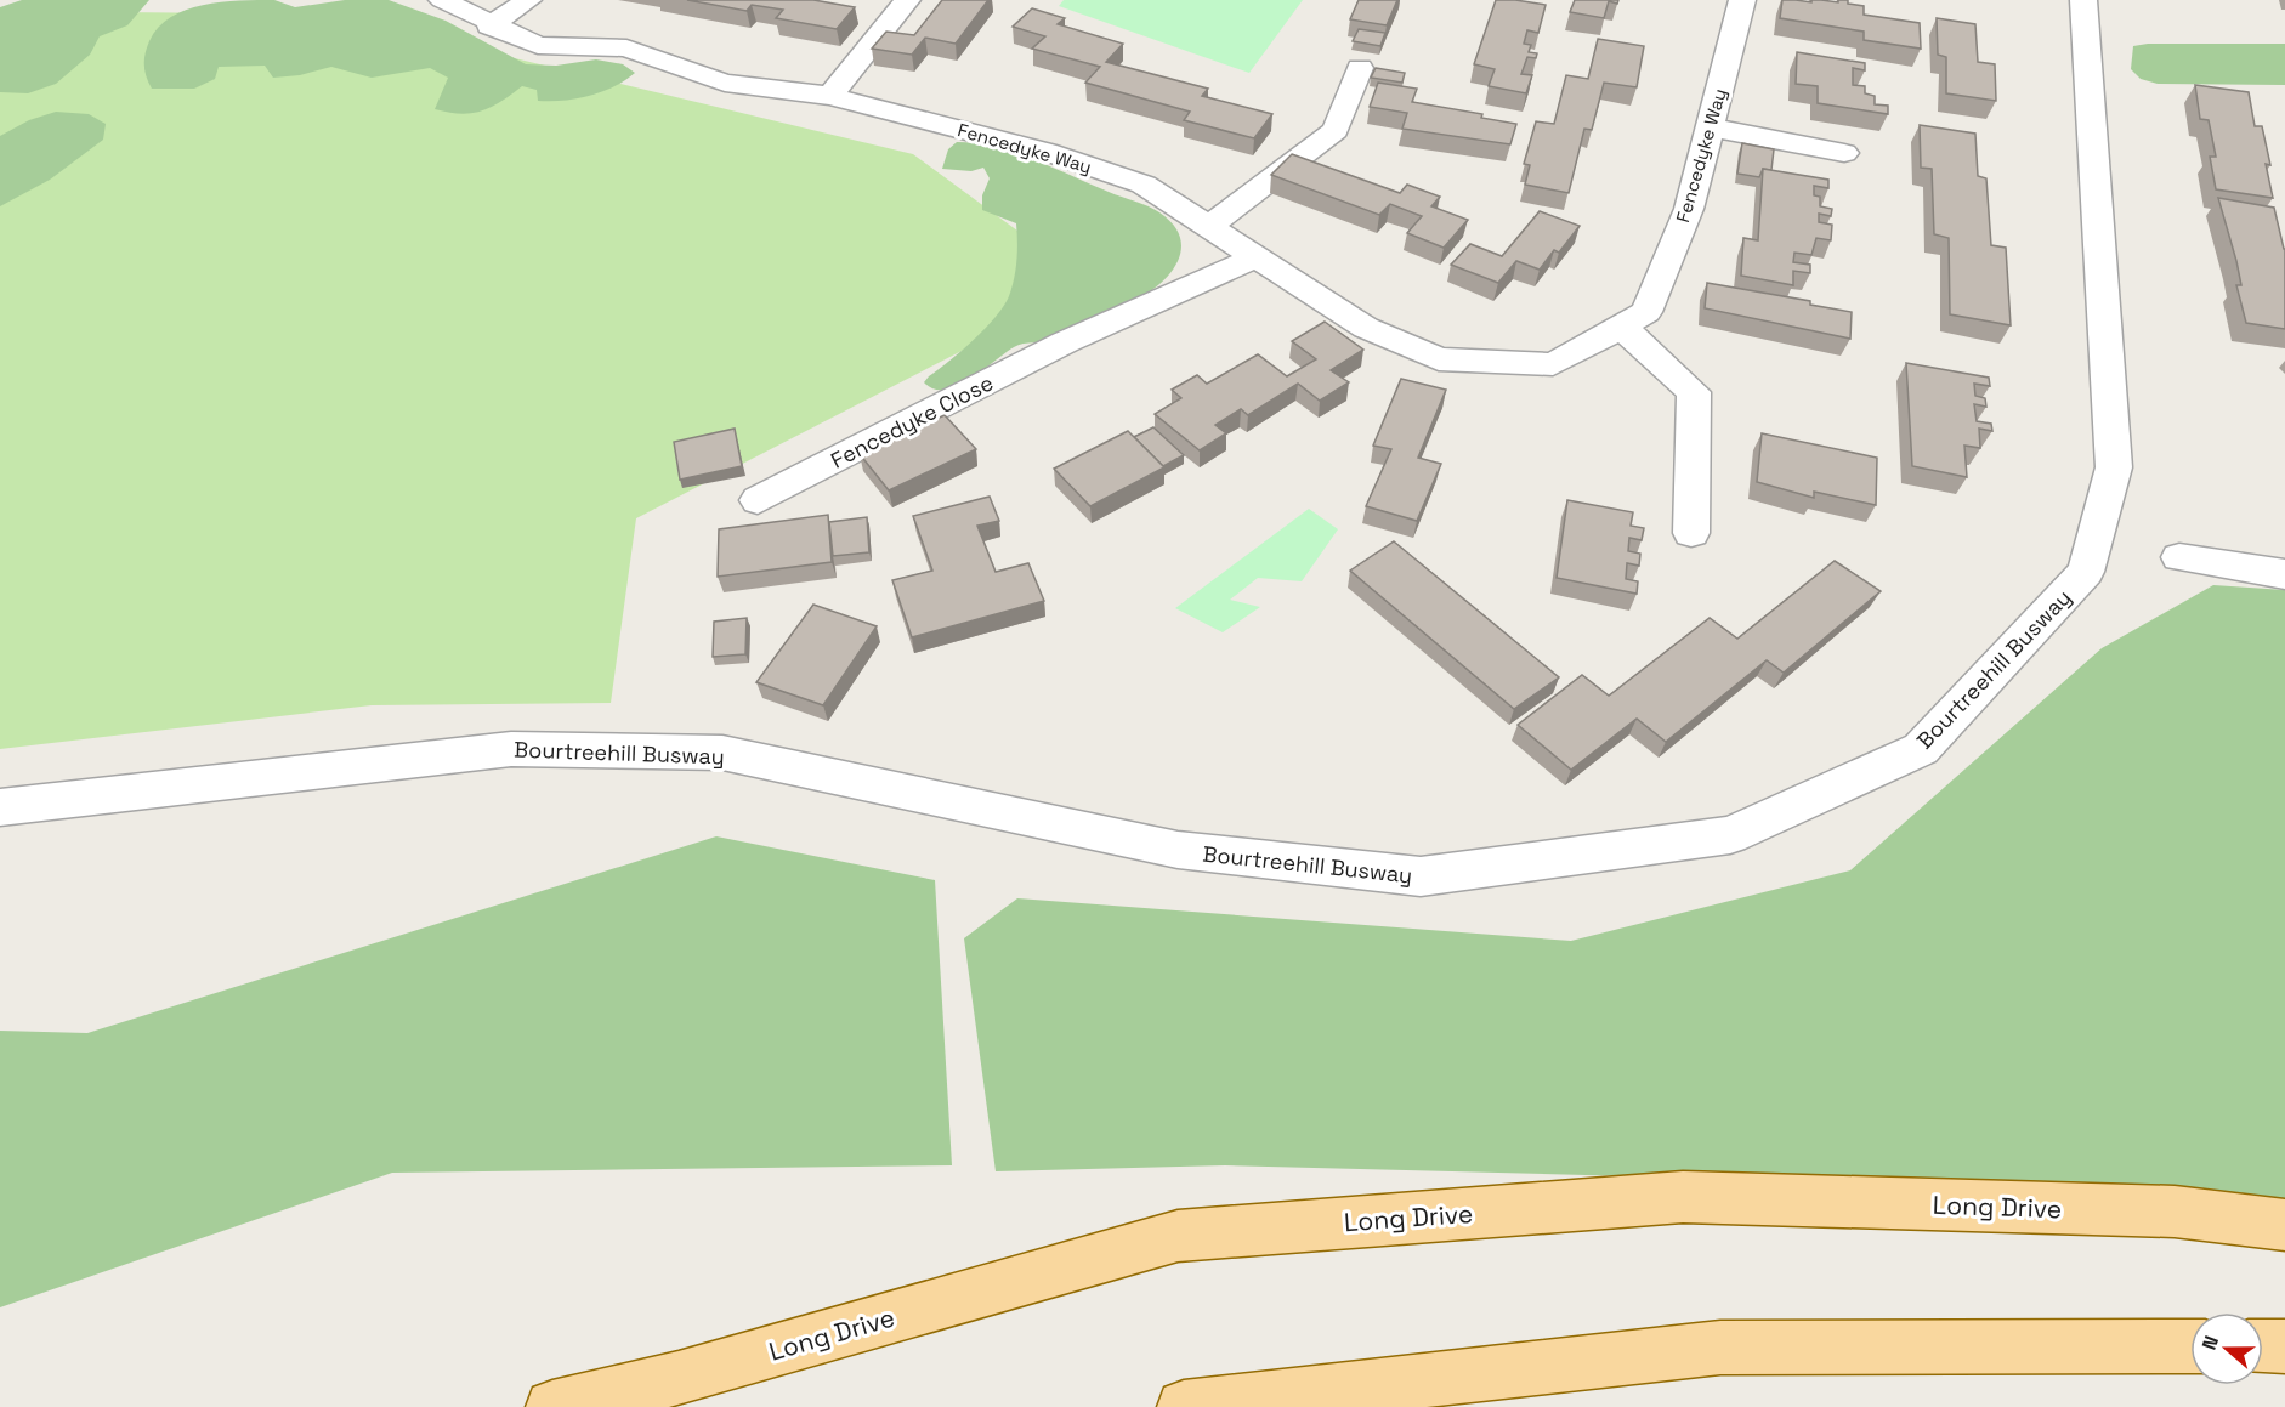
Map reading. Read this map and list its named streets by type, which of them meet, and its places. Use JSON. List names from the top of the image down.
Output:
{
  "streets": {
    "main road": ["Long Drive"],
    "street": ["Fencedyke Way", "Fencedyke Close", "Bourtreehill Busway"]
  },
  "crossings": [
    ["Fencedyke Way", "Fencedyke Close"]
  ],
  "north": "left"
}
